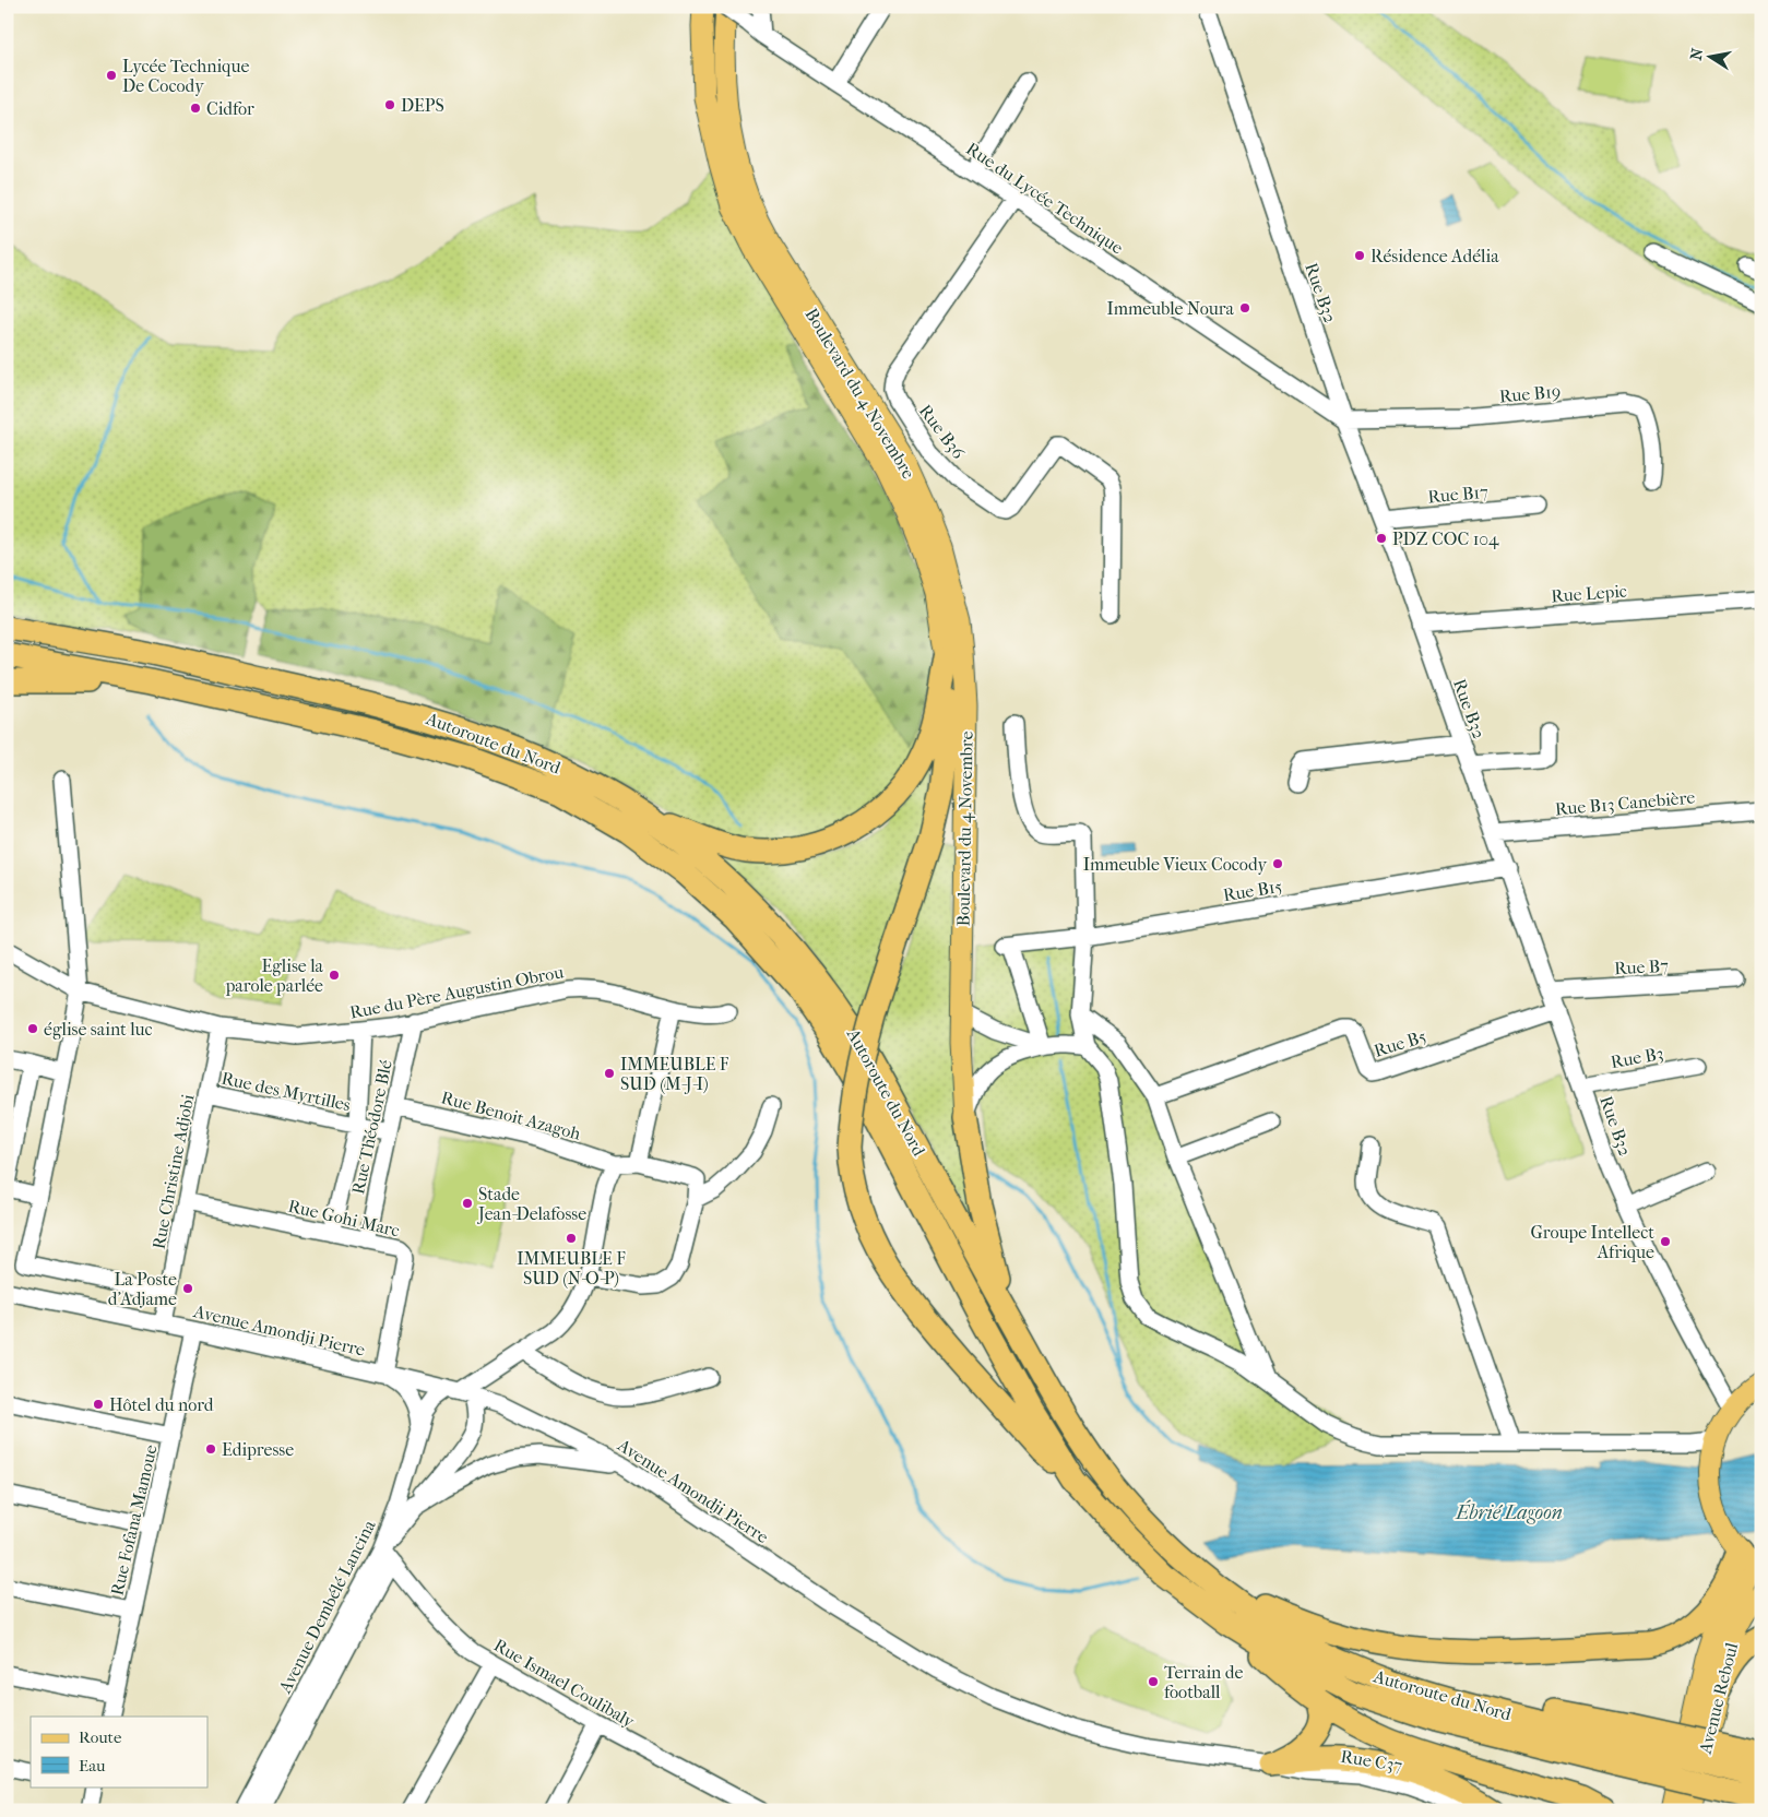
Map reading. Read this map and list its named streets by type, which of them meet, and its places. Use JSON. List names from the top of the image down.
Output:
{
  "streets": {
    "highway": ["Autoroute du Nord"],
    "main road": ["Boulevard du 4 Novembre", "Avenue Reboul"],
    "street": [
      "Rue du Lycée Technique",
      "Rue B32",
      "Rue B19",
      "Rue B36",
      "Rue B17",
      "Rue Lepic",
      "Rue B13 Canebière",
      "Rue B15",
      "Rue B7",
      "Rue du Père Augustin Obrou",
      "Rue B5",
      "Rue B3",
      "Rue des Myrtilles",
      "Rue Benoit Azagoh",
      "Rue Théodore Blé",
      "Rue Christine Adjobi",
      "Rue Gohi Marc",
      "Avenue Amondji Pierre",
      "Rue Fofana Mamoue",
      "Avenue Dembélé Lancina",
      "Rue Ismael Coulibaly",
      "Rue C37"
    ]
  },
  "crossings": [
    ["Rue du Lycée Technique", "Rue B32"],
    ["Rue du Lycée Technique", "Boulevard du 4 Novembre"],
    ["Rue du Lycée Technique", "Rue B19"],
    ["Rue du Lycée Technique", "Rue B36"],
    ["Rue B32", "Rue B19"],
    ["Rue B32", "Rue B17"],
    ["Rue B32", "Rue Lepic"],
    ["Rue B32", "Rue B13 Canebière"],
    ["Rue B32", "Rue B15"],
    ["Rue B32", "Rue B7"],
    ["Rue B32", "Rue B5"],
    ["Rue B32", "Rue B3"],
    ["Rue du Père Augustin Obrou", "Rue Théodore Blé"],
    ["Rue du Père Augustin Obrou", "Rue Christine Adjobi"],
    ["Rue des Myrtilles", "Rue Théodore Blé"],
    ["Rue des Myrtilles", "Rue Christine Adjobi"],
    ["Rue Benoit Azagoh", "Rue Théodore Blé"],
    ["Rue Benoit Azagoh", "Avenue Dembélé Lancina"],
    ["Rue Théodore Blé", "Rue Gohi Marc"],
    ["Rue Christine Adjobi", "Rue Gohi Marc"],
    ["Rue Christine Adjobi", "Avenue Amondji Pierre"],
    ["Rue Gohi Marc", "Avenue Amondji Pierre"],
    ["Avenue Amondji Pierre", "Rue Fofana Mamoue"],
    ["Avenue Amondji Pierre", "Avenue Dembélé Lancina"],
    ["Avenue Amondji Pierre", "Rue C37"],
    ["Avenue Dembélé Lancina", "Rue Ismael Coulibaly"]
  ],
  "water": ["Ébrié Lagoon"],
  "places": [
    "Lycée Technique De Cocody",
    "DEPS",
    "Cidfor",
    "Résidence Adélia",
    "Immeuble Noura",
    "PDZ COC 104",
    "Immeuble Vieux Cocody",
    "Eglise la parole parlée",
    "église saint luc",
    "IMMEUBLE F SUD (M-J-I)",
    "Stade Jean-Delafosse",
    "IMMEUBLE F SUD (N-O-P)",
    "Groupe Intellect Afrique",
    "La Poste d'Adjame",
    "Hôtel du nord",
    "Edipresse",
    "Terrain de football"
  ],
  "legend": ["Route", "Eau"],
  "north": "left"
}
